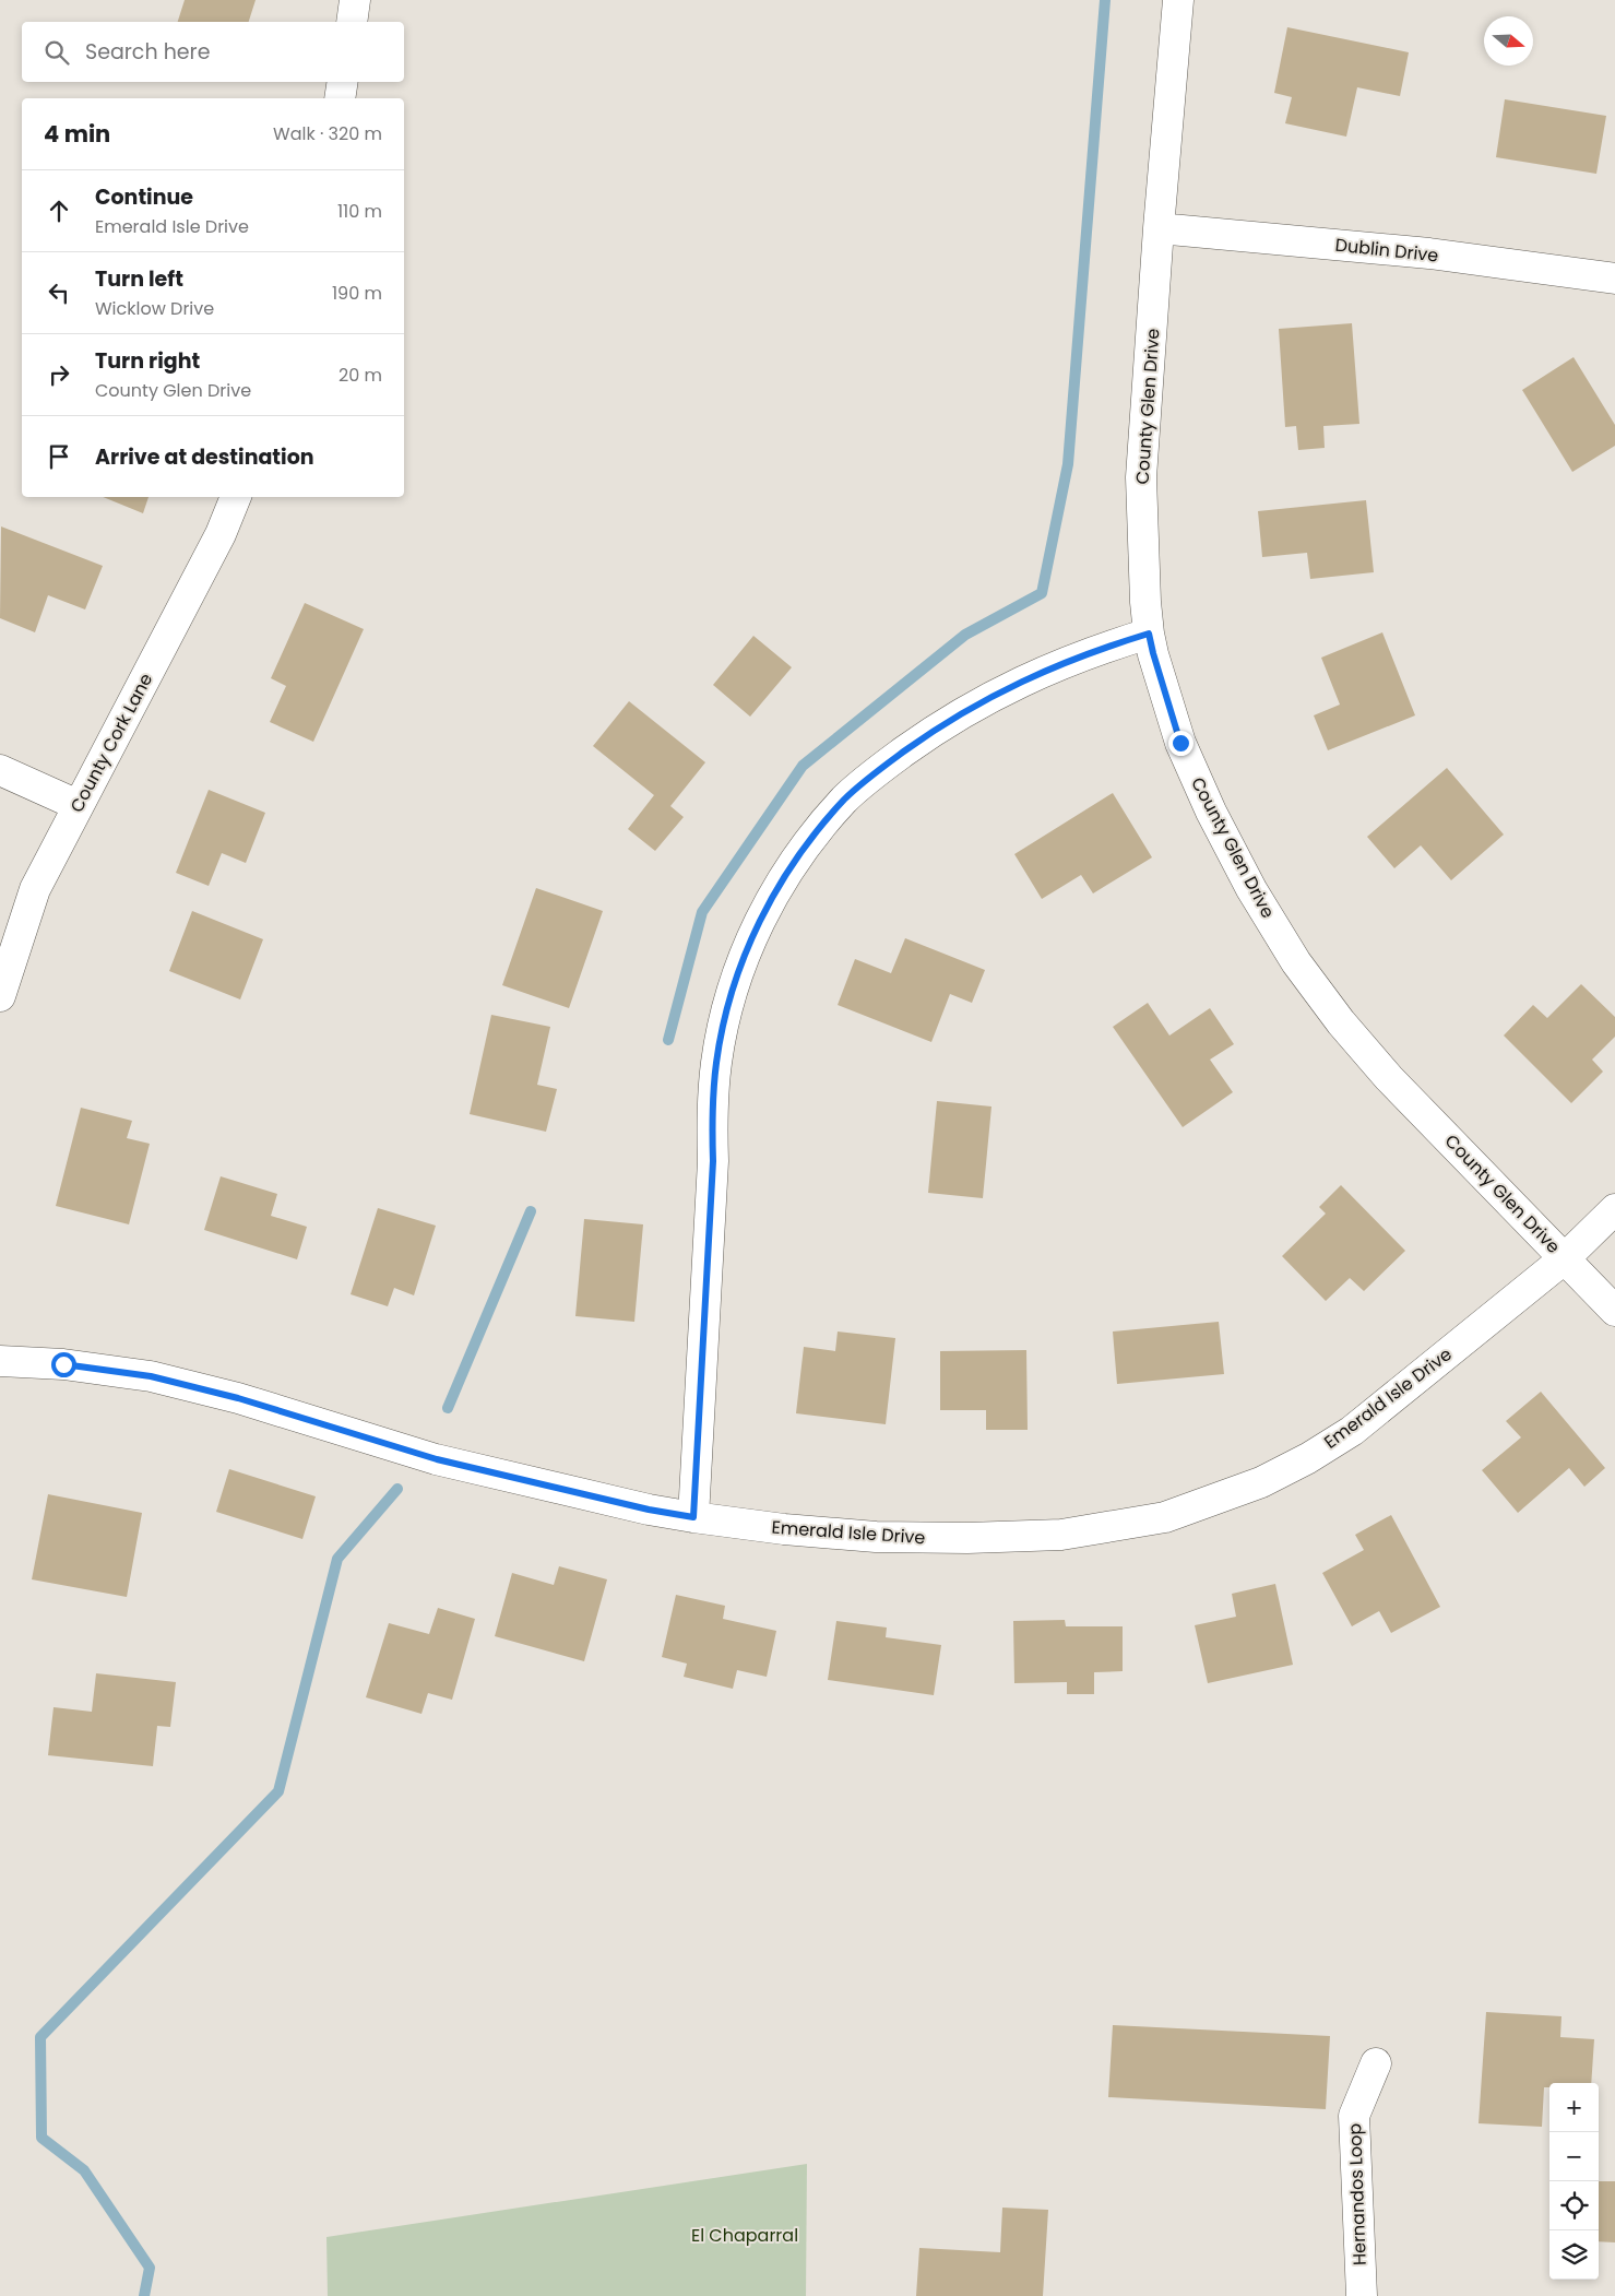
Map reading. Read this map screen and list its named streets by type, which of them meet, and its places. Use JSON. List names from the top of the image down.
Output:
{
  "streets": {
    "street": [
      "Dublin Drive",
      "County Glen Drive",
      "County Cork Lane",
      "Emerald Isle Drive",
      "Hernandos Loop"
    ]
  },
  "crossings": [
    ["Dublin Drive", "County Glen Drive"],
    ["County Glen Drive", "Emerald Isle Drive"]
  ],
  "parks": ["El Chaparral"],
  "north": "right",
  "page": {
    "search": "Search here",
    "heading": ["4 min", "Walk · 320 m"],
    "list": [
      ["Continue", "Emerald Isle Drive", "110 m"],
      ["Turn left", "Wicklow Drive", "190 m"],
      ["Turn right", "County Glen Drive", "20 m"],
      "Arrive at destination"
    ],
    "map_buttons": ["+", "−"]
  }
}
